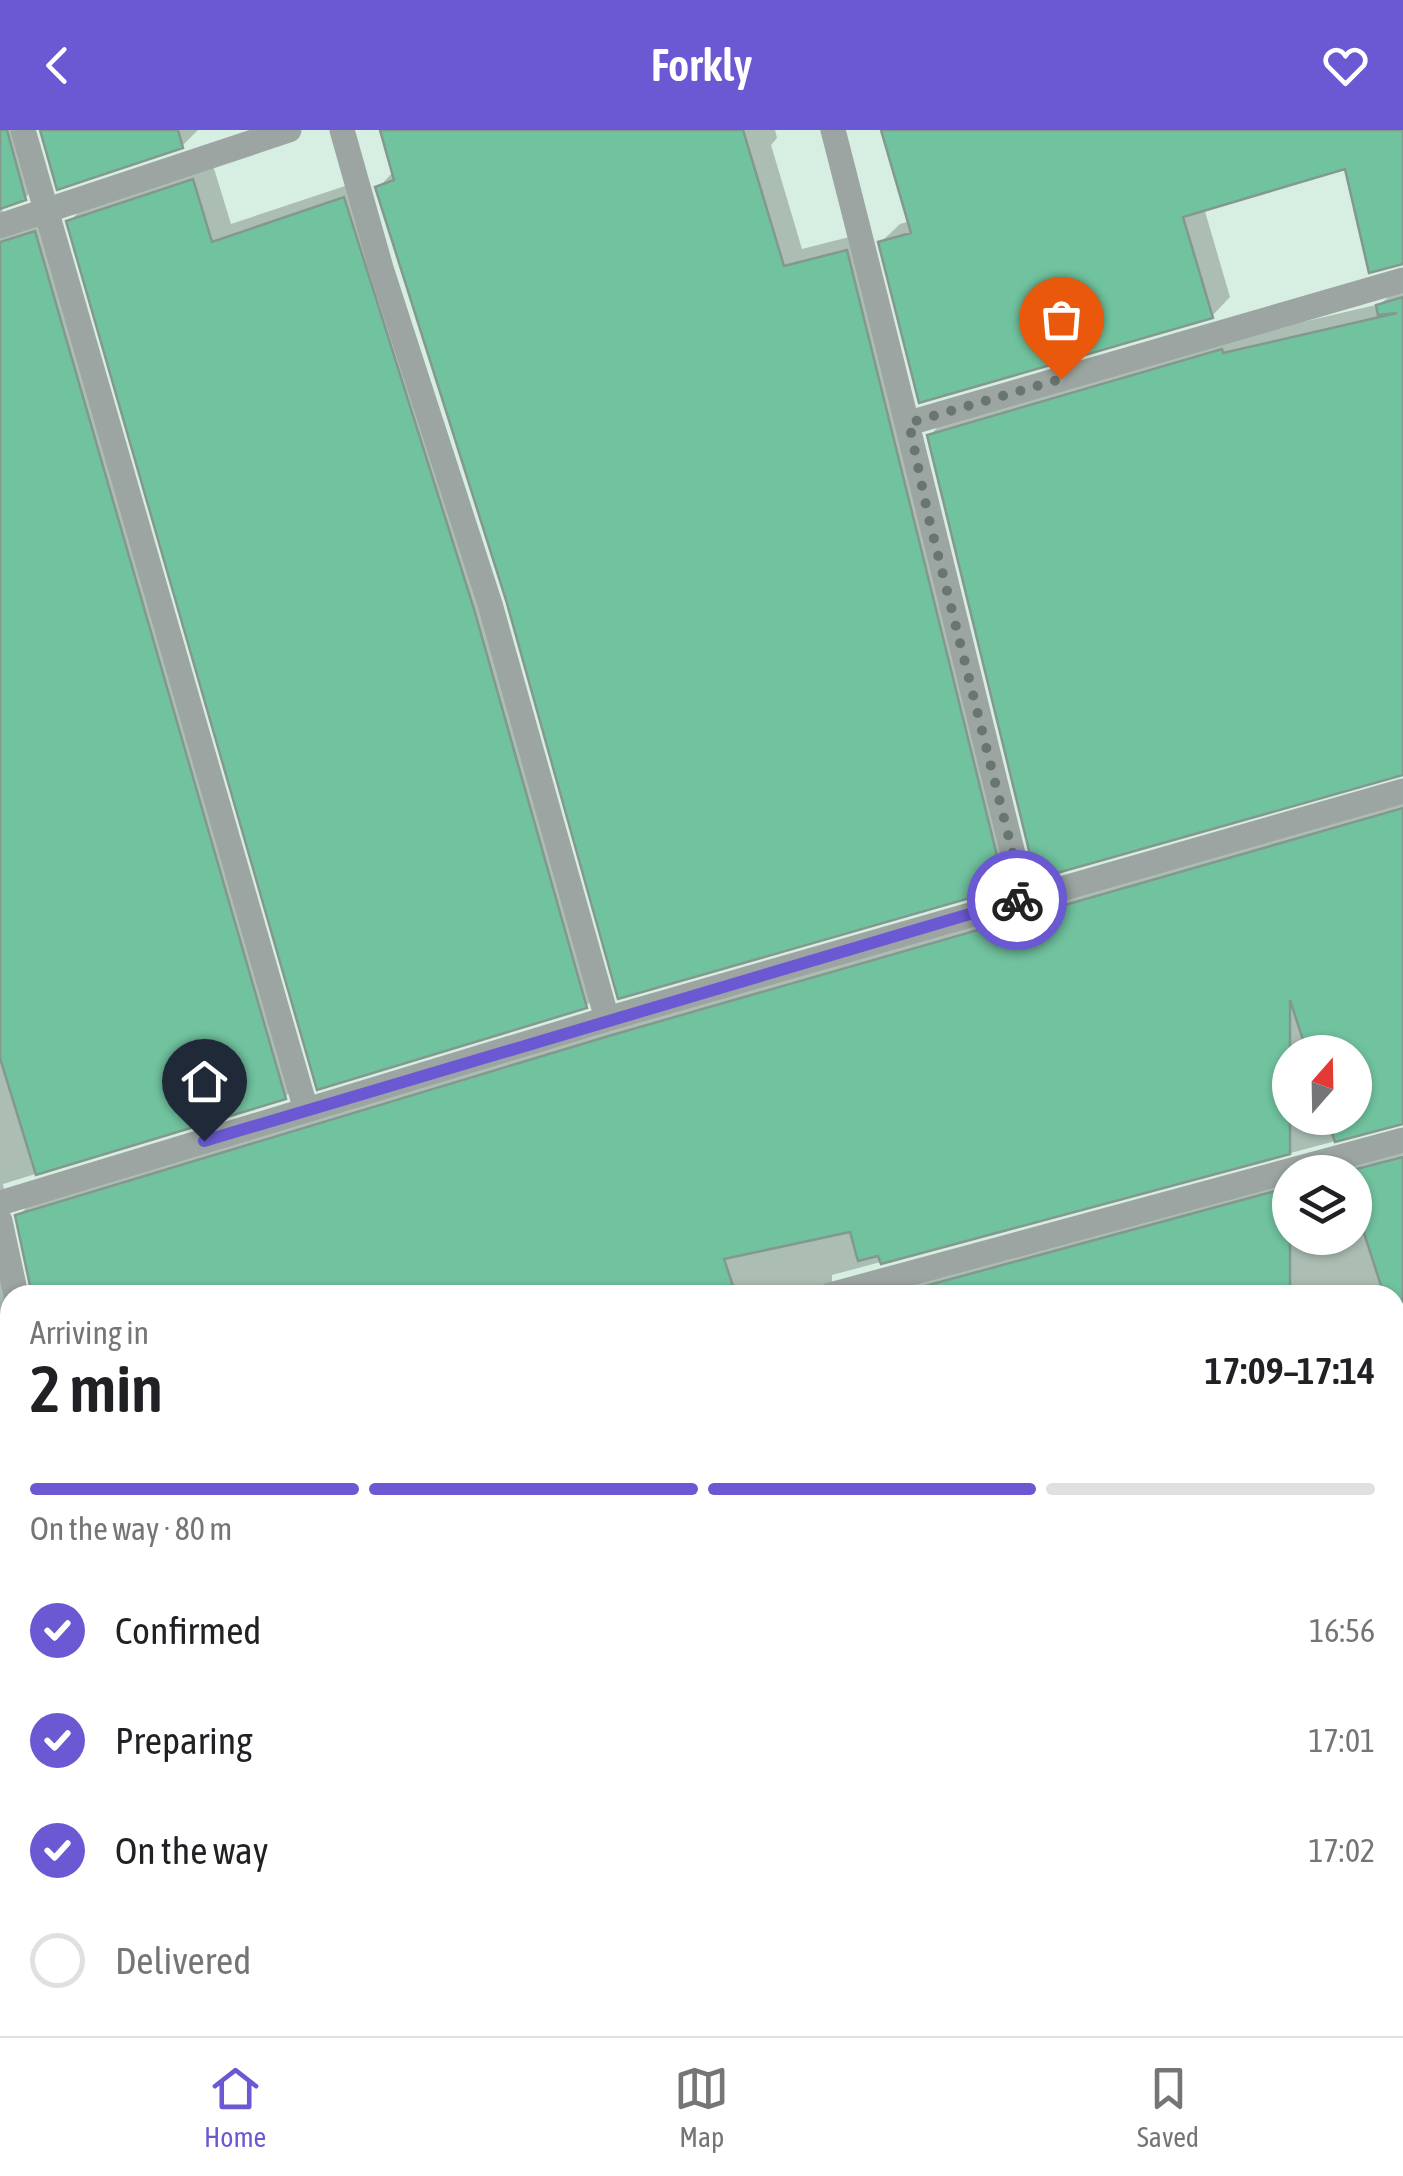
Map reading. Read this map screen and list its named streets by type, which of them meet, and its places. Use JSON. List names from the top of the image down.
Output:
{
  "north": "top",
  "page": {
    "header": "Forkly",
    "heading": ["2 min", "Arriving in", "17:09–17:14"],
    "bar": "On the way · 80 m",
    "list": [
      ["Confirmed", "16:56"],
      ["Preparing", "17:01"],
      ["On the way", "17:02"],
      "Delivered"
    ],
    "tabs": ["Home", "Map", "Saved"]
  }
}
